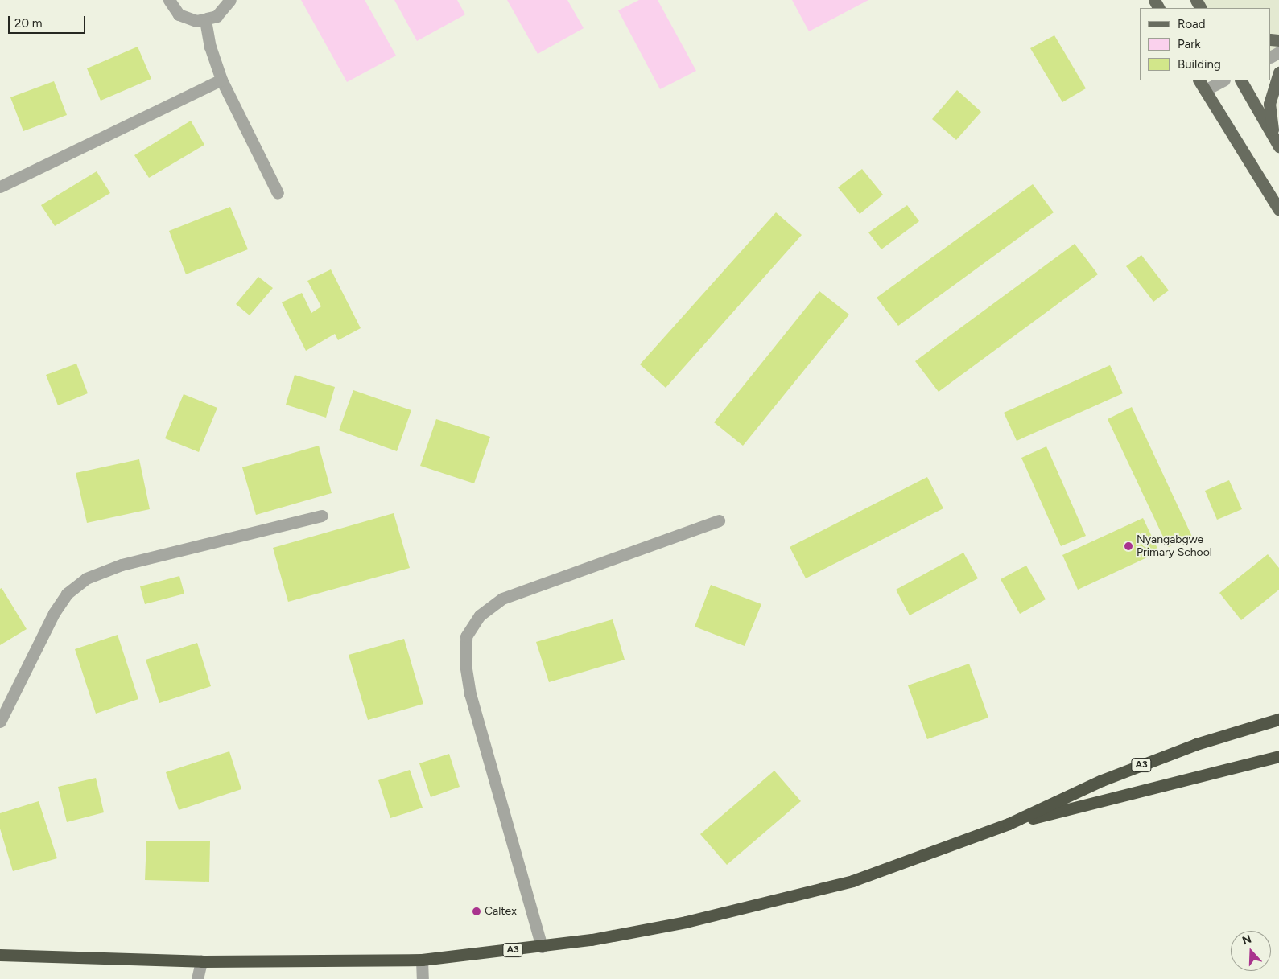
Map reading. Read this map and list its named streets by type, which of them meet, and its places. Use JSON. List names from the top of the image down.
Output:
{
  "streets": {
    "highway": ["A3"]
  },
  "places": ["Nyangabgwe Primary School", "Caltex"],
  "legend": ["Road", "Park", "Building"],
  "scale_bar": "20 m",
  "north": "top"
}
